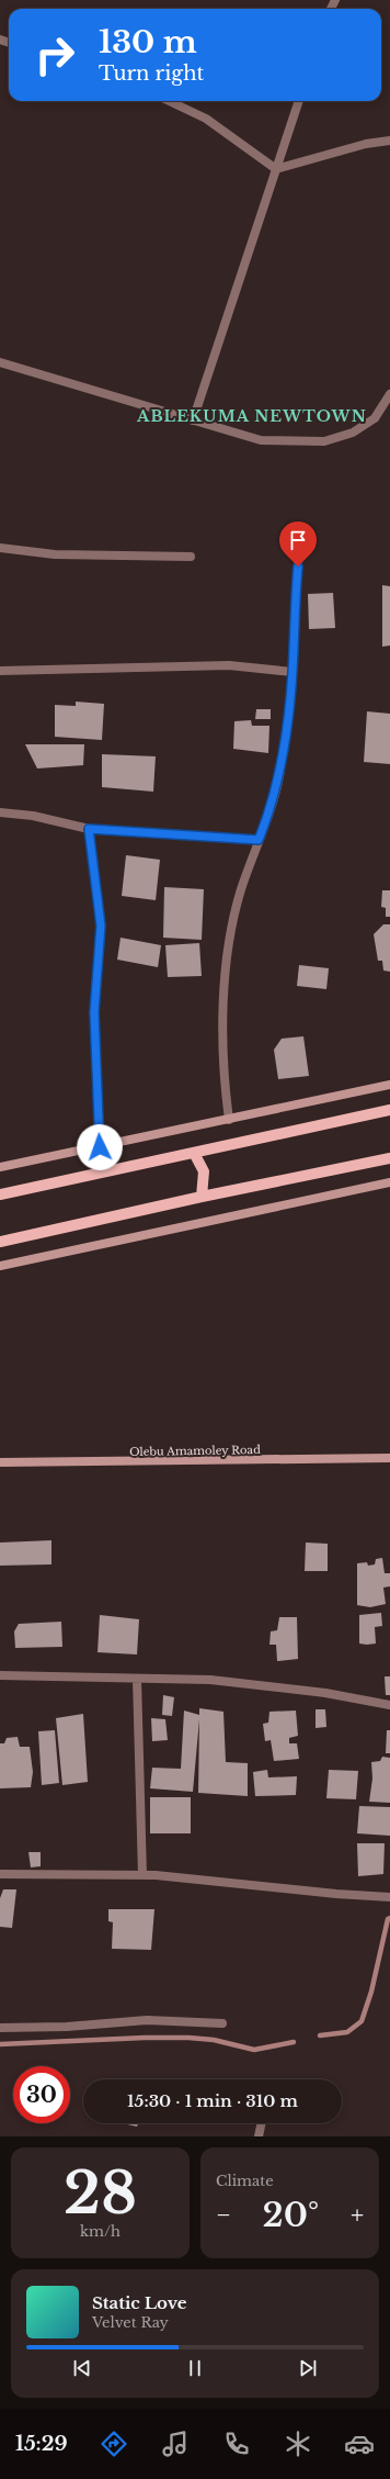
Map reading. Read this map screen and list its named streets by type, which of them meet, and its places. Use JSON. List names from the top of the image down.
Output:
{
  "streets": {
    "street": ["Olebu Amamoley Road"]
  },
  "districts": ["ABLEKUMA NEWTOWN"],
  "page": {
    "turn": ["130 m", "Turn right"],
    "limit": "30",
    "trip": "15:30 · 1 min · 310 m",
    "tile": [
      ["28", "km/h"],
      "Climate"
    ],
    "heat": ["−", "20°", "+"],
    "song": ["Static Love", "Velvet Ray"],
    "tabs": "15:29"
  }
}
